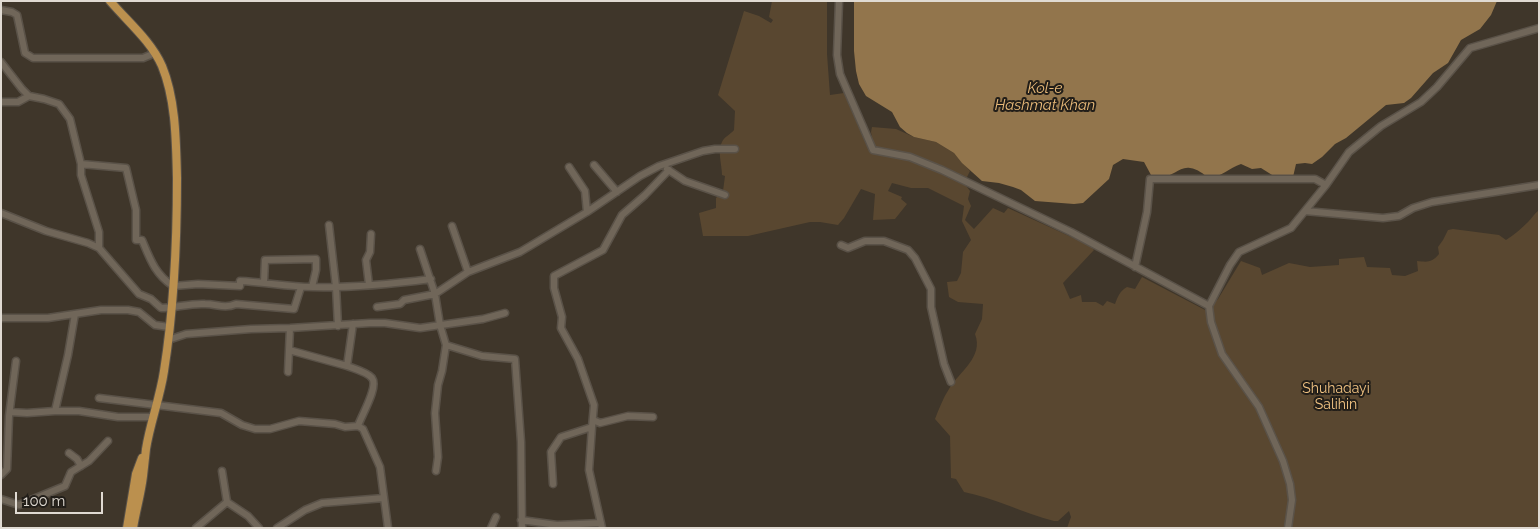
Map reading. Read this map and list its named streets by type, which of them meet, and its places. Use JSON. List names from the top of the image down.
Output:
{
  "water": ["Kol-e Hashmat Khan"],
  "parks": ["Shuhadayi Salihin"],
  "scale_bar": "100 m"
}
